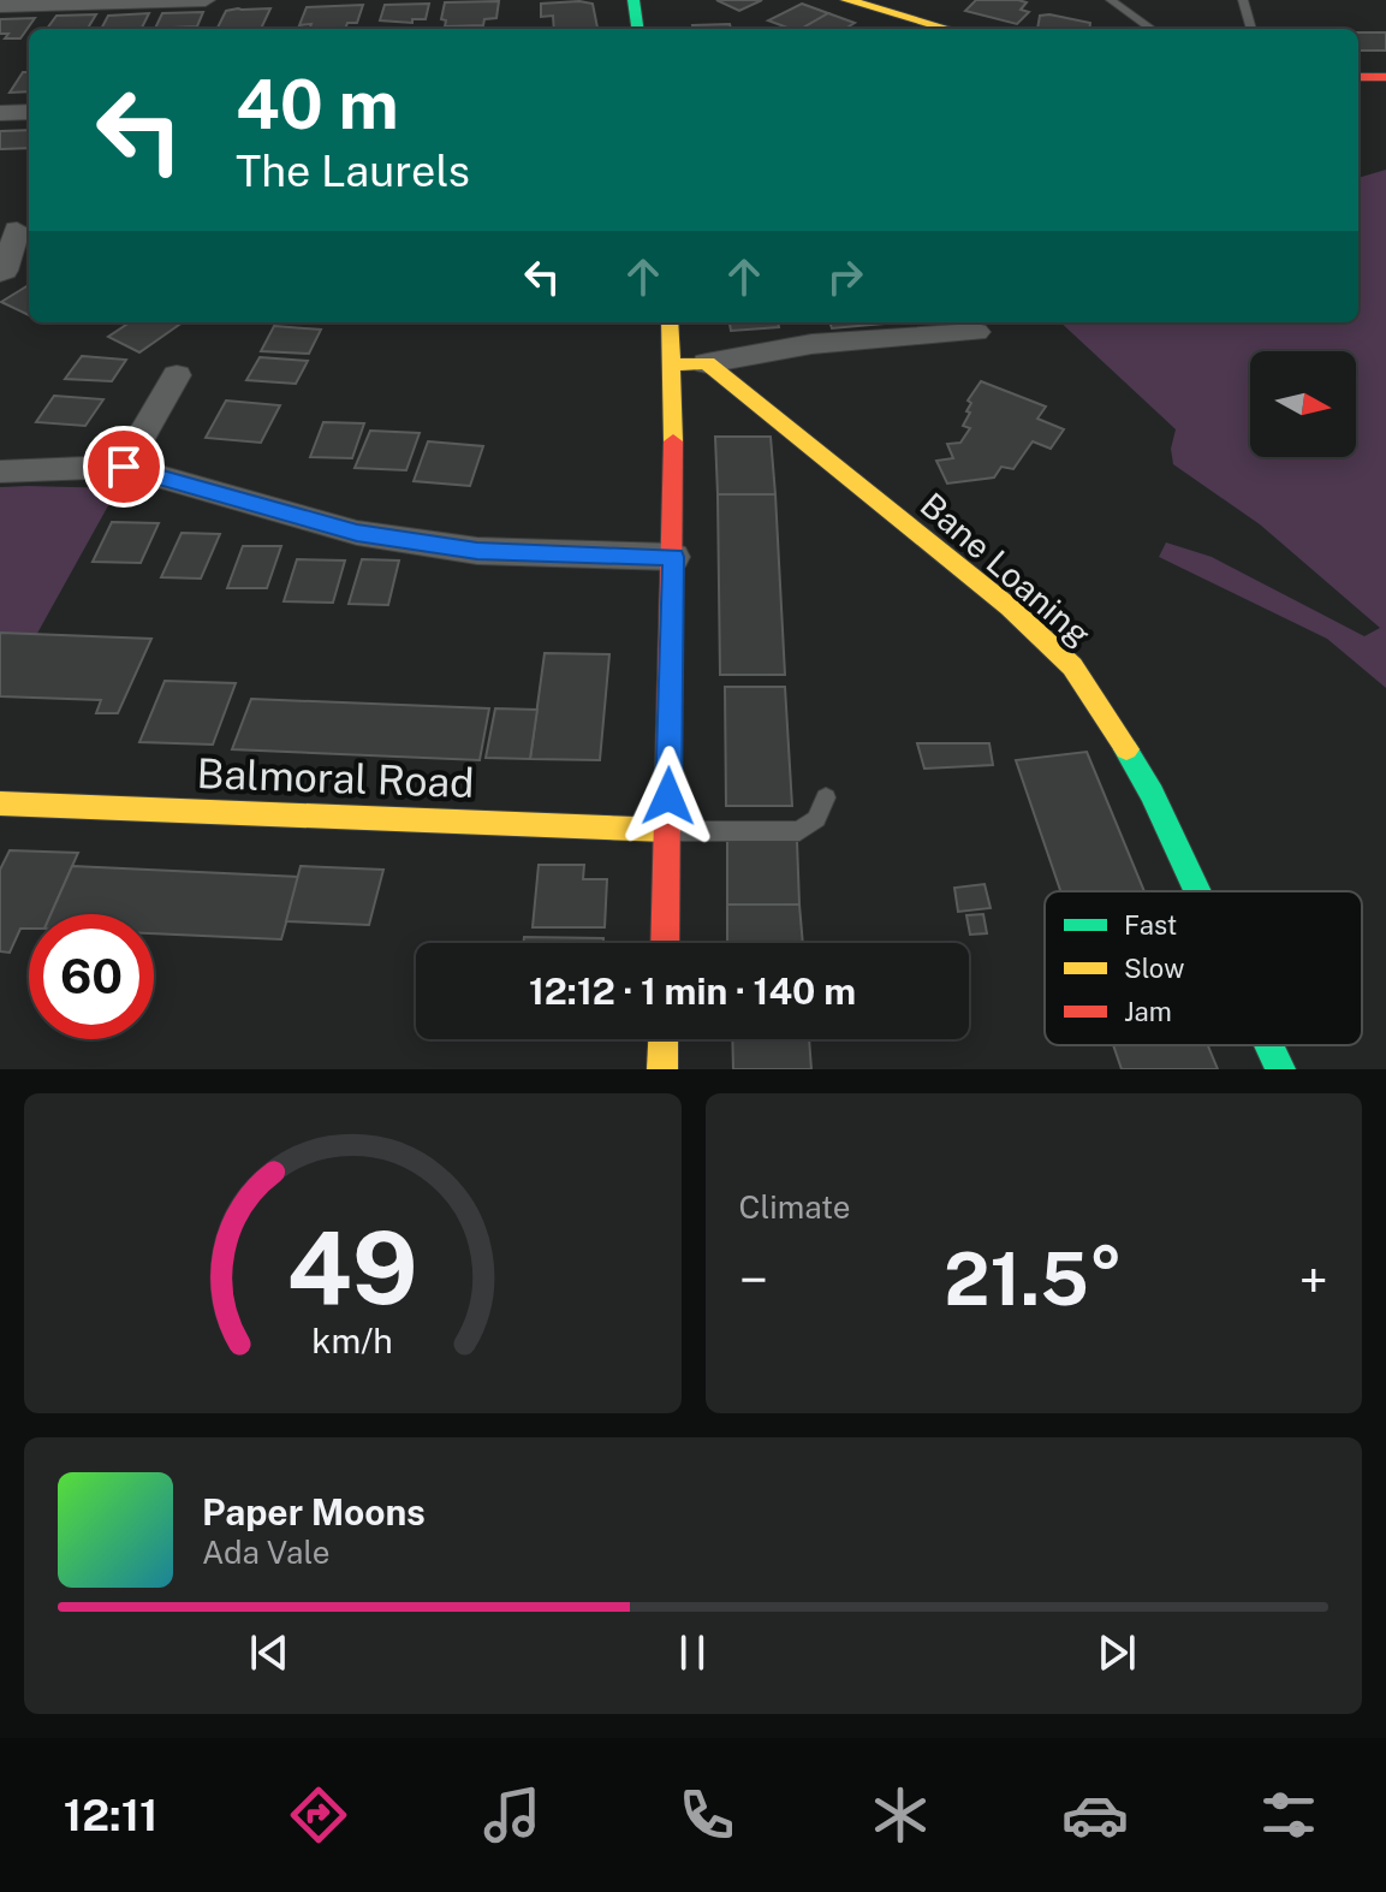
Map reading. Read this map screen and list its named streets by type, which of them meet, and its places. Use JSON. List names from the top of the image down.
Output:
{
  "streets": {
    "street": ["Bane Loaning", "Balmoral Road"]
  },
  "legend": ["Fast", "Slow", "Jam"],
  "north": "right",
  "page": {
    "turn": ["40 m", "The Laurels"],
    "limit": "60",
    "trip": "12:12 · 1 min · 140 m",
    "tile": "Climate",
    "heat": ["−", "21.5°", "+"],
    "song": ["Paper Moons", "Ada Vale"],
    "tabs": "12:11",
    "gauge": ["49", "km/h"]
  }
}
